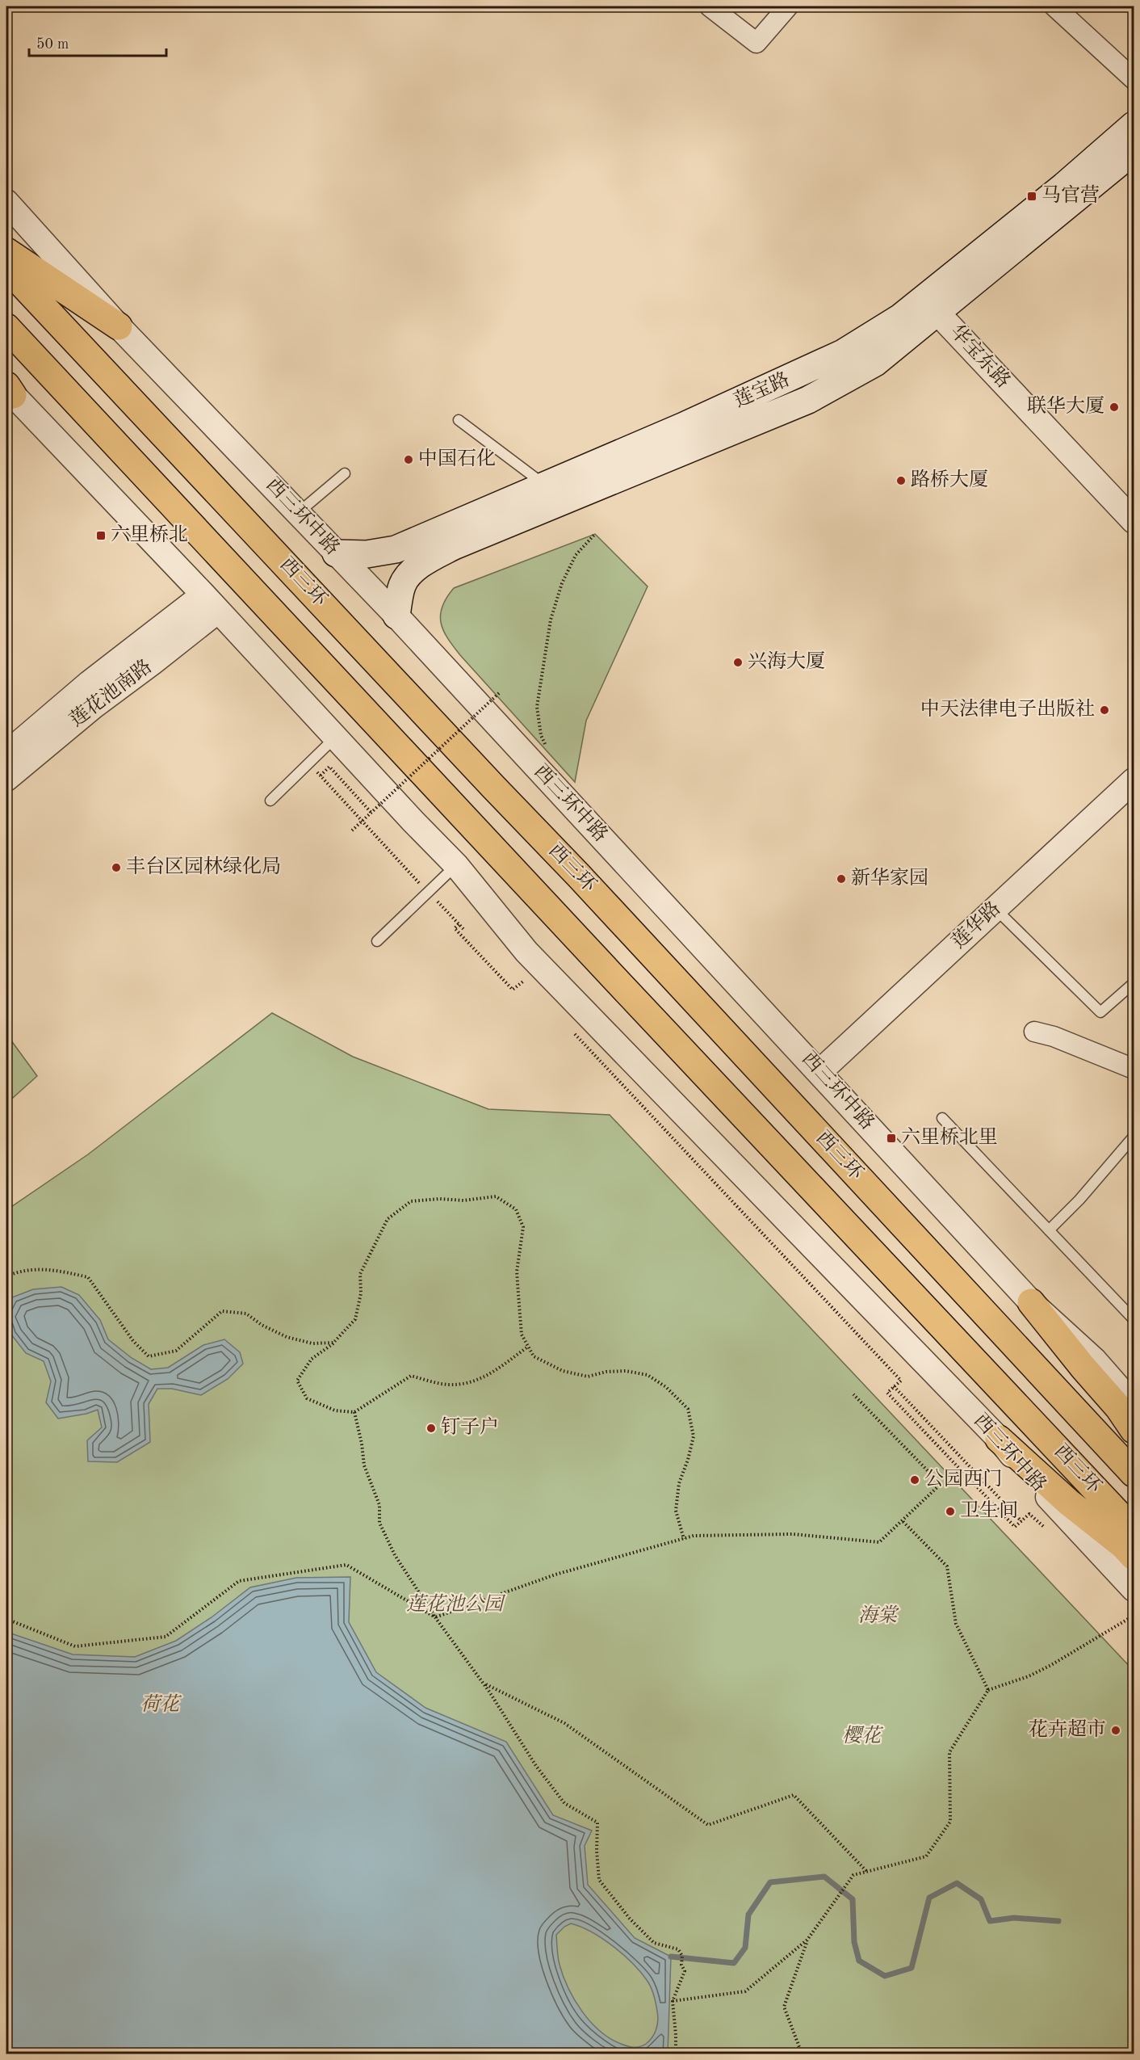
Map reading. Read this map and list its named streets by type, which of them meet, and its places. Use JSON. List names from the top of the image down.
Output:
{
  "streets": {
    "highway": ["西三环"],
    "main road": ["莲宝路"],
    "street": [
      "华宝东路",
      "西三环中路",
      "莲花池南路",
      "莲华路"
    ]
  },
  "crossings": [
    ["华宝东路", "莲宝路"],
    ["莲宝路", "西三环中路"],
    ["西三环中路", "莲花池南路"],
    ["西三环中路", "莲华路"]
  ],
  "parks": [
    "莲花池公园",
    "海棠",
    "荷花",
    "樱花"
  ],
  "places": {
    "transit": ["马官营", "六里桥北", "六里桥北里"],
    "other": [
      "联华大厦",
      "中国石化",
      "路桥大厦",
      "兴海大厦",
      "中天法律电子出版社",
      "丰台区园林绿化局",
      "新华家园",
      "钉子户",
      "公园西门",
      "卫生间",
      "花卉超市"
    ]
  },
  "scale_bar": "50 m"
}
